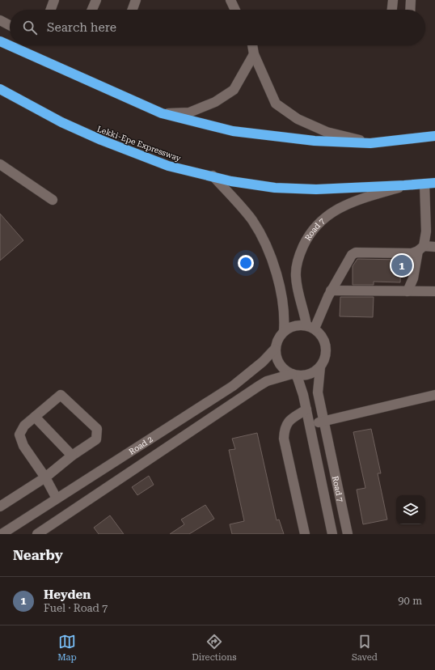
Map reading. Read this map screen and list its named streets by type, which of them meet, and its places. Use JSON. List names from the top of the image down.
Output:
{
  "streets": {
    "highway": ["Lekki-Epe Expressway"],
    "street": ["Road 7", "Road 2"]
  },
  "crossings": [
    ["Lekki-Epe Expressway", "Road 7"],
    ["Road 7", "Road 2"]
  ],
  "page": {
    "search": "Search here",
    "pins": "1",
    "heading": "Nearby",
    "list": [
      {
        "mark": "1",
        "name": "Heyden",
        "note": "Fuel · Road 7",
        "value": "90 m"
      }
    ],
    "nav": ["Map", "Directions", "Saved"]
  }
}
